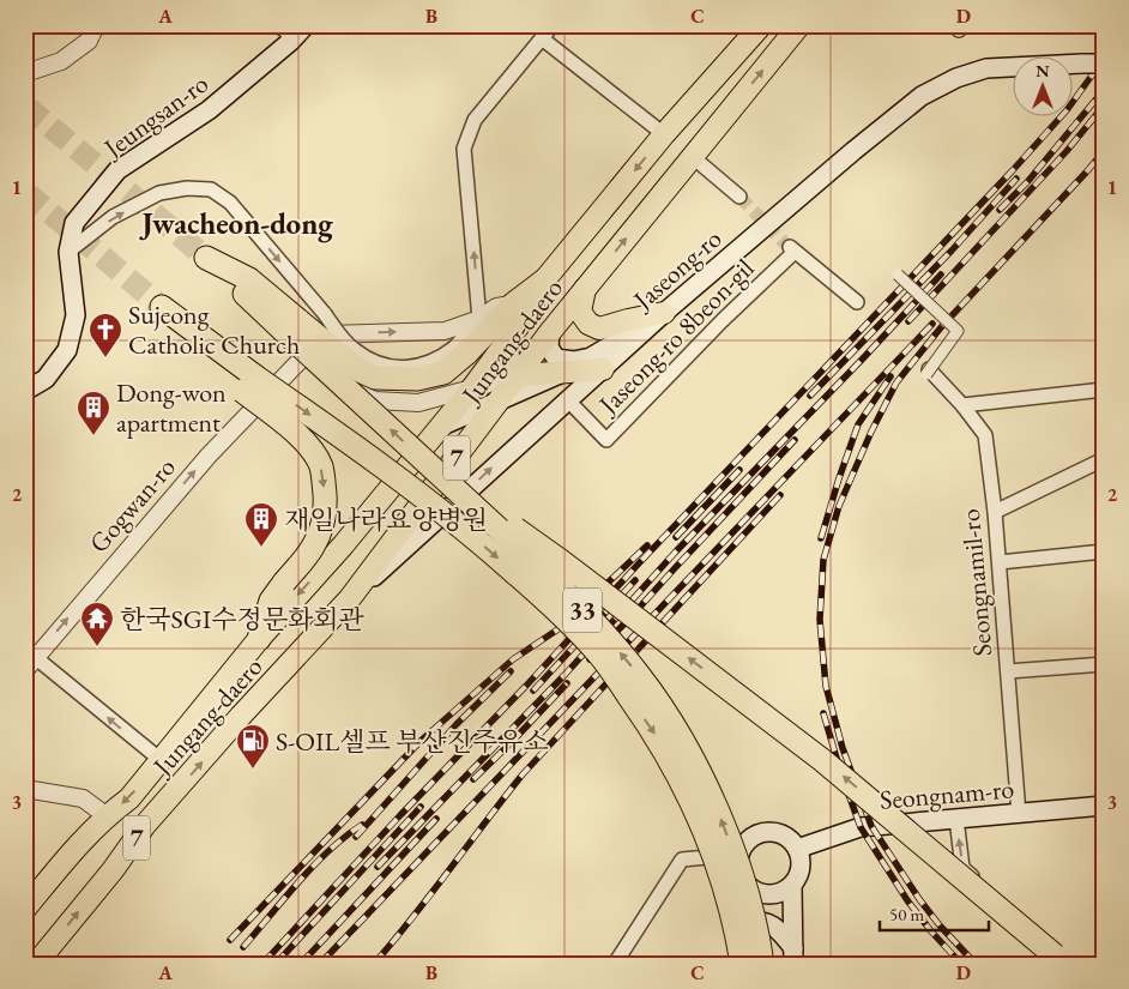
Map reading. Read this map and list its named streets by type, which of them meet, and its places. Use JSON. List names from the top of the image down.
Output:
{
  "streets": {
    "highway": ["33"],
    "main road": [
      "Jeungsan-ro",
      "Jaseong-ro",
      "Jungang-daero",
      "7",
      "Seongnam-ro"
    ],
    "street": ["Jaseong-ro 8beon-gil", "Gogwan-ro", "Seongnamil-ro"]
  },
  "crossings": [
    ["Jaseong-ro", "Jaseong-ro 8beon-gil"],
    ["Jaseong-ro", "Jungang-daero"],
    ["Seongnamil-ro", "Seongnam-ro"]
  ],
  "one_way": ["Gogwan-ro"],
  "districts": ["Jwacheon-dong"],
  "places": {
    "church": ["Sujeong Catholic Church"],
    "building": ["Dong-won apartment", "재일나라요양병원"],
    "temple": ["한국SGI수정문화회관"],
    "fuel station": ["S-OIL셀프 부산진주유소"]
  },
  "scale_bar": "50 m",
  "north": "top",
  "grid": {
    "columns": [
      "A",
      "B",
      "C",
      "D"
    ],
    "rows": ["1", "2", "3"]
  }
}
